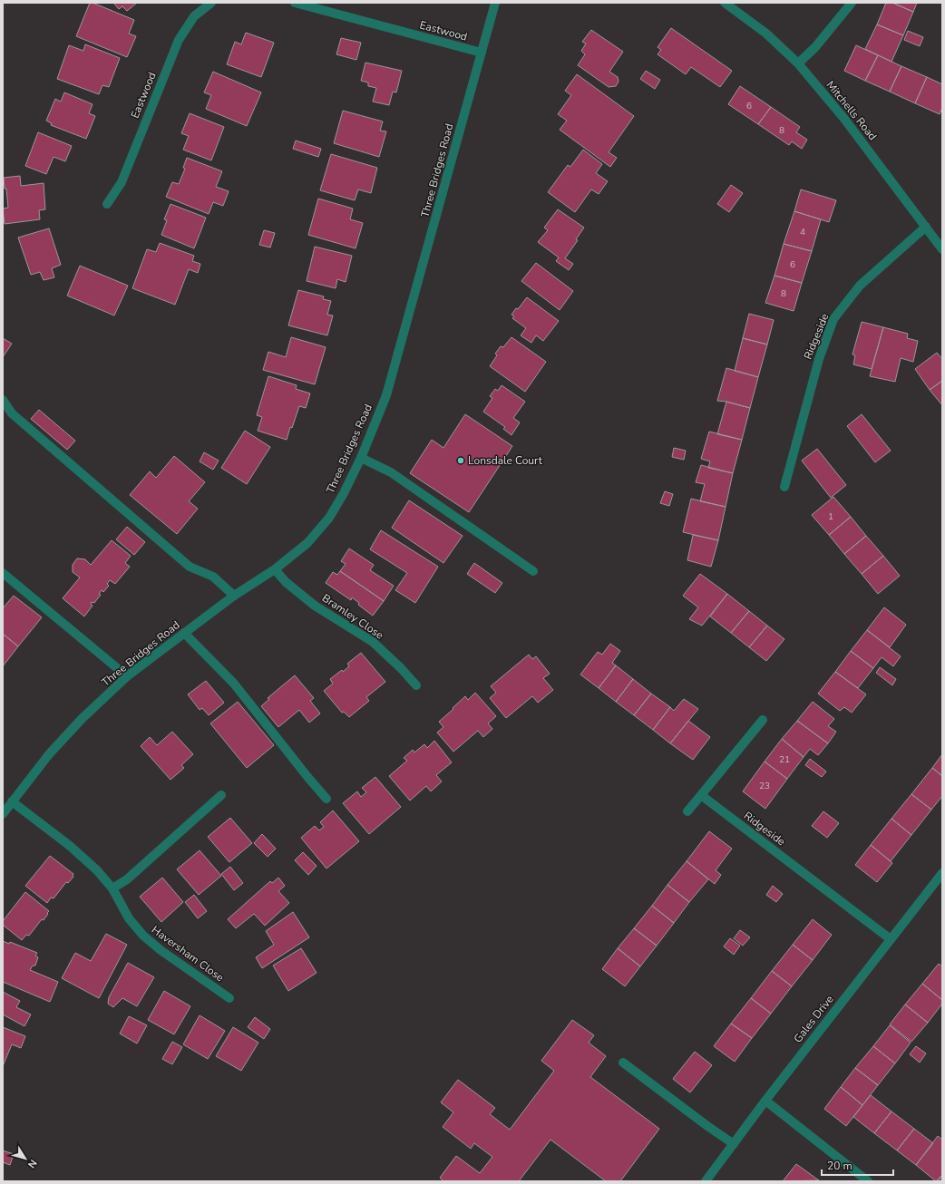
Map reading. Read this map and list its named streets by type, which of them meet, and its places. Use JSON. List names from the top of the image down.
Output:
{
  "streets": {
    "street": [
      "Eastwood",
      "Mitchells Road",
      "Three Bridges Road",
      "Ridgeside",
      "Bramley Close",
      "Haversham Close",
      "Gales Drive"
    ]
  },
  "crossings": [
    ["Eastwood", "Three Bridges Road"],
    ["Mitchells Road", "Ridgeside"],
    ["Three Bridges Road", "Bramley Close"],
    ["Three Bridges Road", "Haversham Close"],
    ["Ridgeside", "Gales Drive"]
  ],
  "places": ["Lonsdale Court"],
  "house_numbers": [
    "6",
    "8",
    "4",
    "6",
    "8",
    "1",
    "21",
    "23"
  ],
  "scale_bar": "20 m",
  "north": "bottom right"
}
